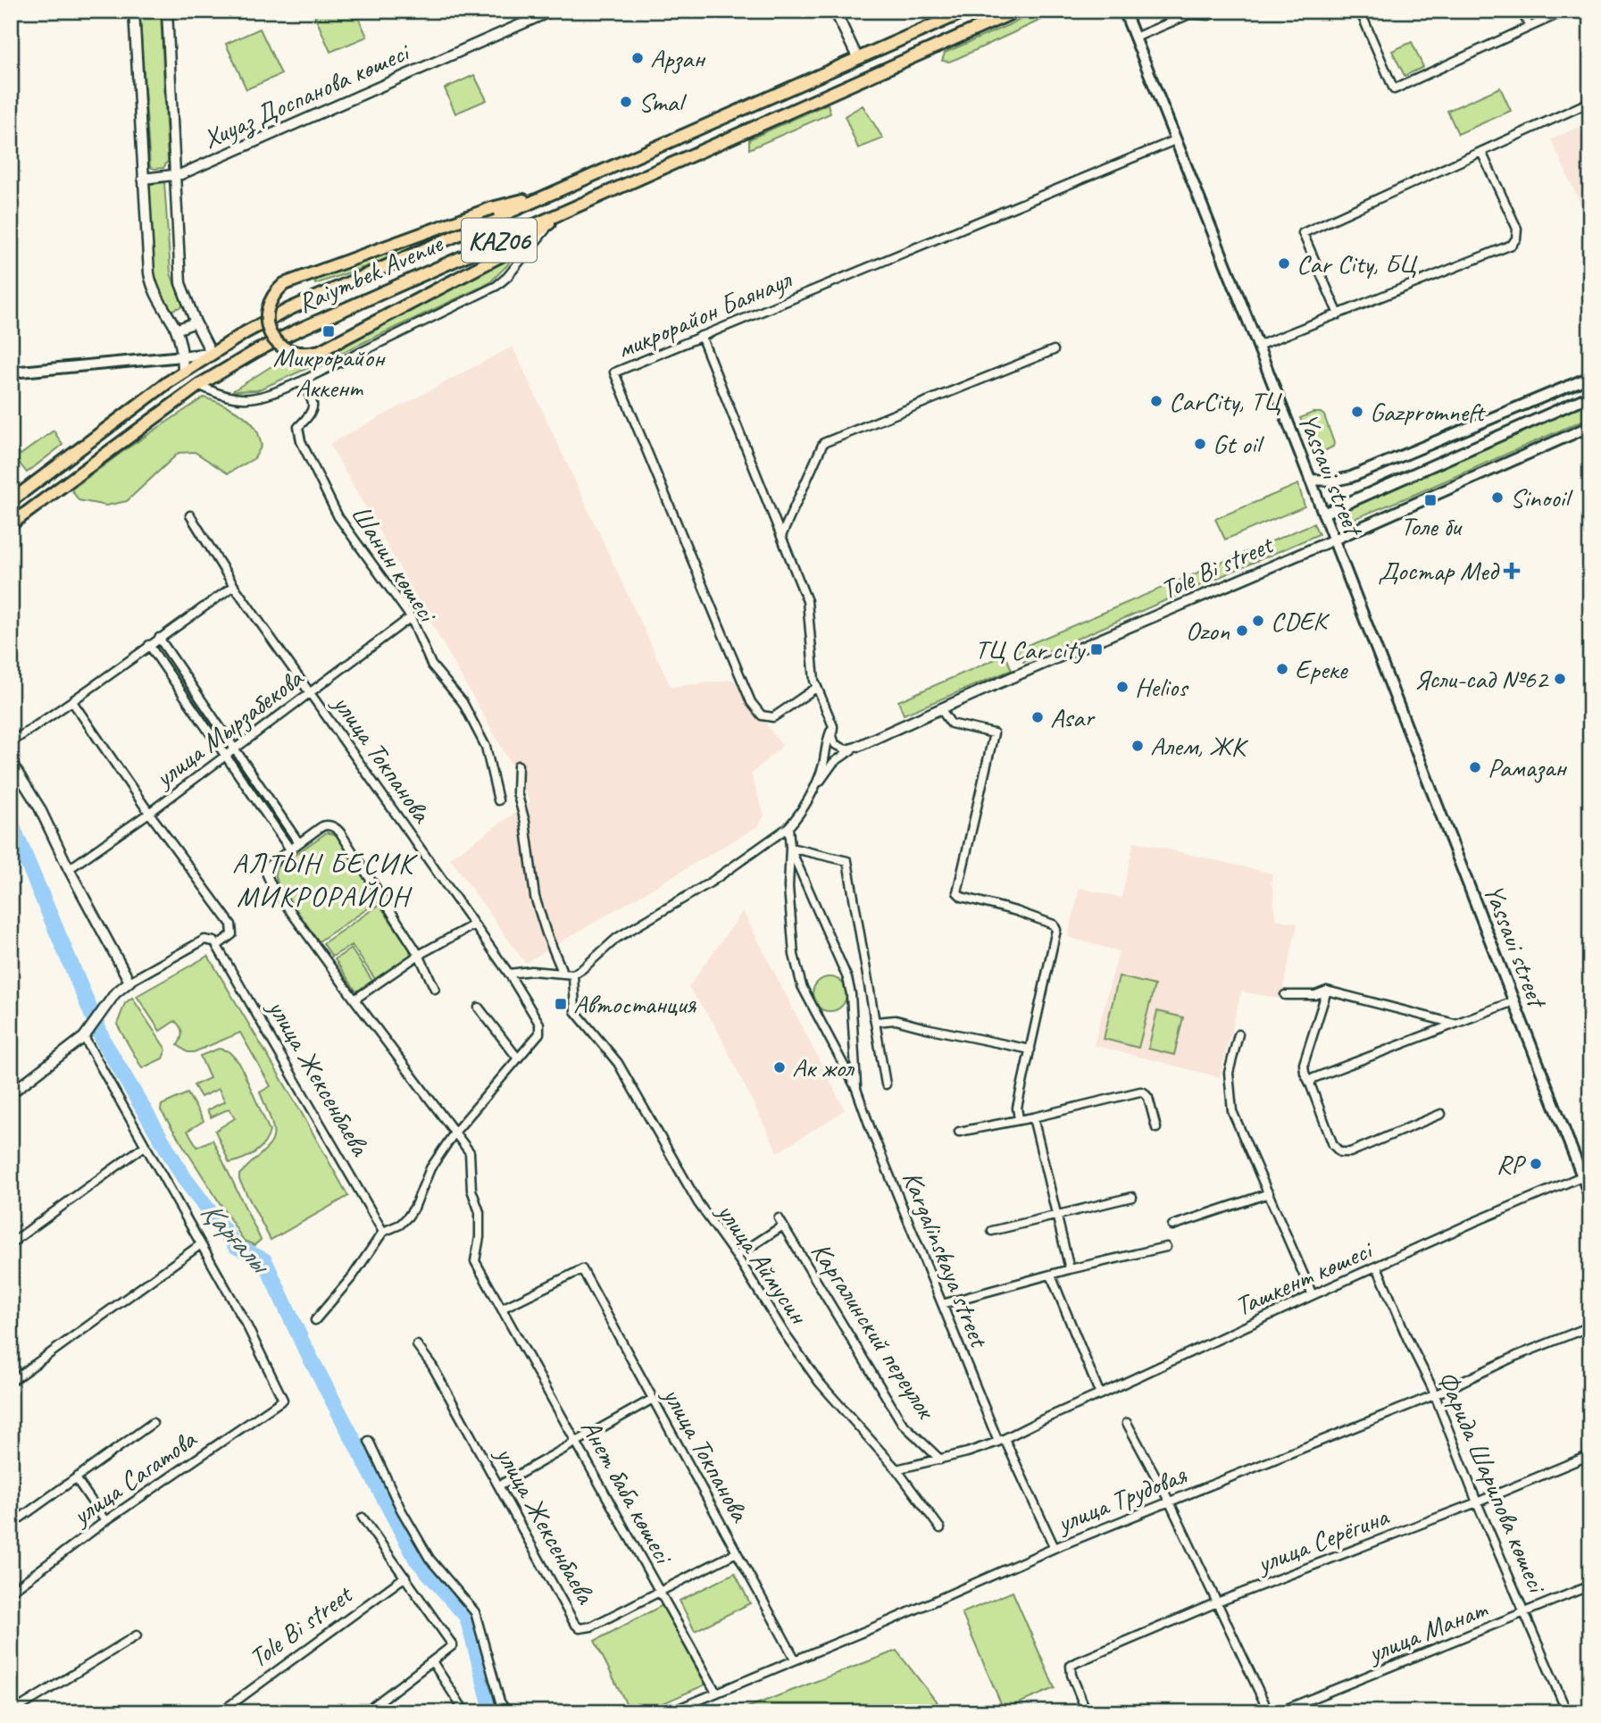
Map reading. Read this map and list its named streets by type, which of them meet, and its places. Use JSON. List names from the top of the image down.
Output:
{
  "streets": {
    "highway": ["KАZ06", "Raiymbek Avenue"],
    "main road": ["Yassaui street", "Tole Bi street"],
    "street": [
      "Хиуаз Доспанова көшесі",
      "микрорайон Баянаул",
      "Шанин көшесі",
      "улица Мырзабекова",
      "улица Токпанова",
      "улица Жексенбаева",
      "Kargalinskaya street",
      "улица Аймусин",
      "Ташкент көшесі",
      "Каргалинский переулок",
      "улица Сагатова",
      "Фарида Шарипова көшесі",
      "Анет баба көшесі",
      "улица Трудовая",
      "улица Серёгина",
      "улица Манат"
    ]
  },
  "crossings": [
    ["микрорайон Баянаул", "Yassaui street"],
    ["Yassaui street", "Tole Bi street"],
    ["Yassaui street", "Ташкент көшесі"],
    ["Шанин көшесі", "улица Мырзабекова"],
    ["улица Мырзабекова", "улица Токпанова"],
    ["улица Токпанова", "Анет баба көшесі"],
    ["улица Токпанова", "улица Трудовая"],
    ["улица Жексенбаева", "Анет баба көшесі"],
    ["Kargalinskaya street", "Ташкент көшесі"],
    ["Kargalinskaya street", "улица Трудовая"],
    ["улица Аймусин", "Ташкент көшесі"],
    ["Ташкент көшесі", "Каргалинский переулок"],
    ["Ташкент көшесі", "Фарида Шарипова көшесі"],
    ["Фарида Шарипова көшесі", "улица Трудовая"],
    ["Фарида Шарипова көшесі", "улица Серёгина"],
    ["Фарида Шарипова көшесі", "улица Манат"],
    ["Анет баба көшесі", "улица Трудовая"]
  ],
  "districts": ["АЛТЫН БЕСИК МИКРОРАЙОН"],
  "water": ["Қарғалы"],
  "places": {
    "other": [
      "Арзан",
      "Smal",
      "Car City, БЦ",
      "CarCity, ТЦ",
      "Gazpromneft",
      "Gt oil",
      "Sinooil",
      "CDEK",
      "Ozon",
      "Ереке",
      "Ясли-сад №62",
      "Helios",
      "Asar",
      "Алем, ЖК",
      "Рамазан",
      "Ак жол",
      "RP"
    ],
    "transit": [
      "Микрорайон Аккент",
      "Толе би",
      "ТЦ Car city",
      "Автостанция"
    ],
    "health": ["Достар Мед"]
  }
}
